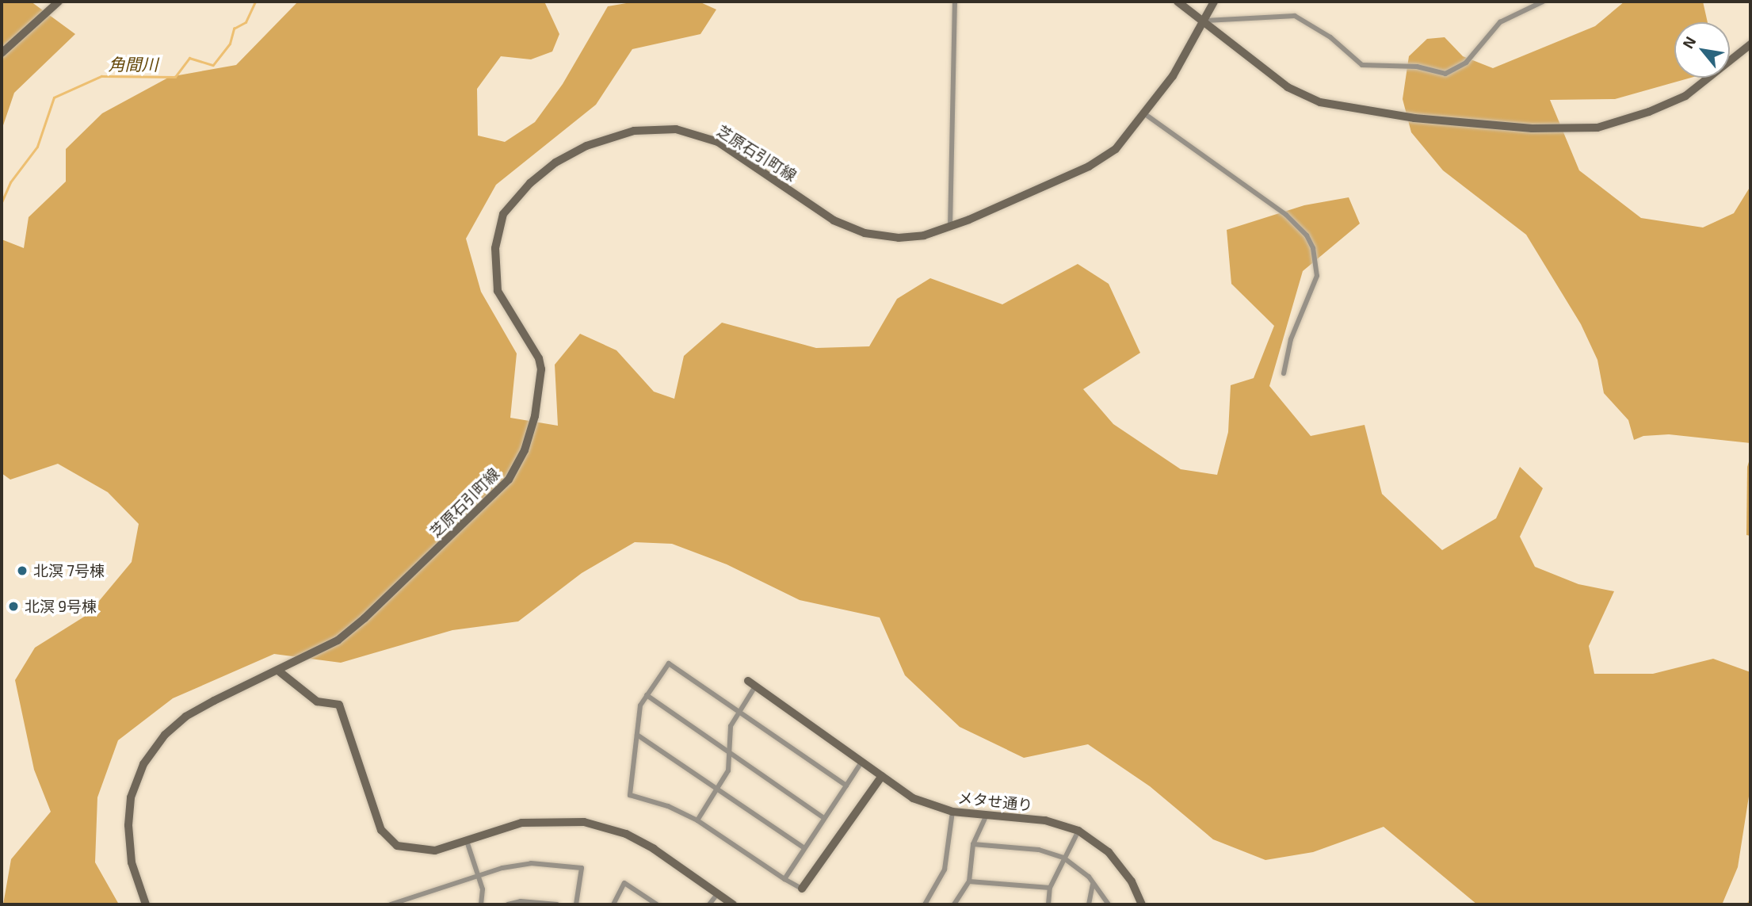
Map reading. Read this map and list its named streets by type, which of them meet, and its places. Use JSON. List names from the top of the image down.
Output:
{
  "streets": {
    "street": ["芝原石引町線", "メタせ通り"]
  },
  "water": ["角間川"],
  "places": ["北溟 7号棟", "北溟 9号棟"],
  "north": "top left"
}
